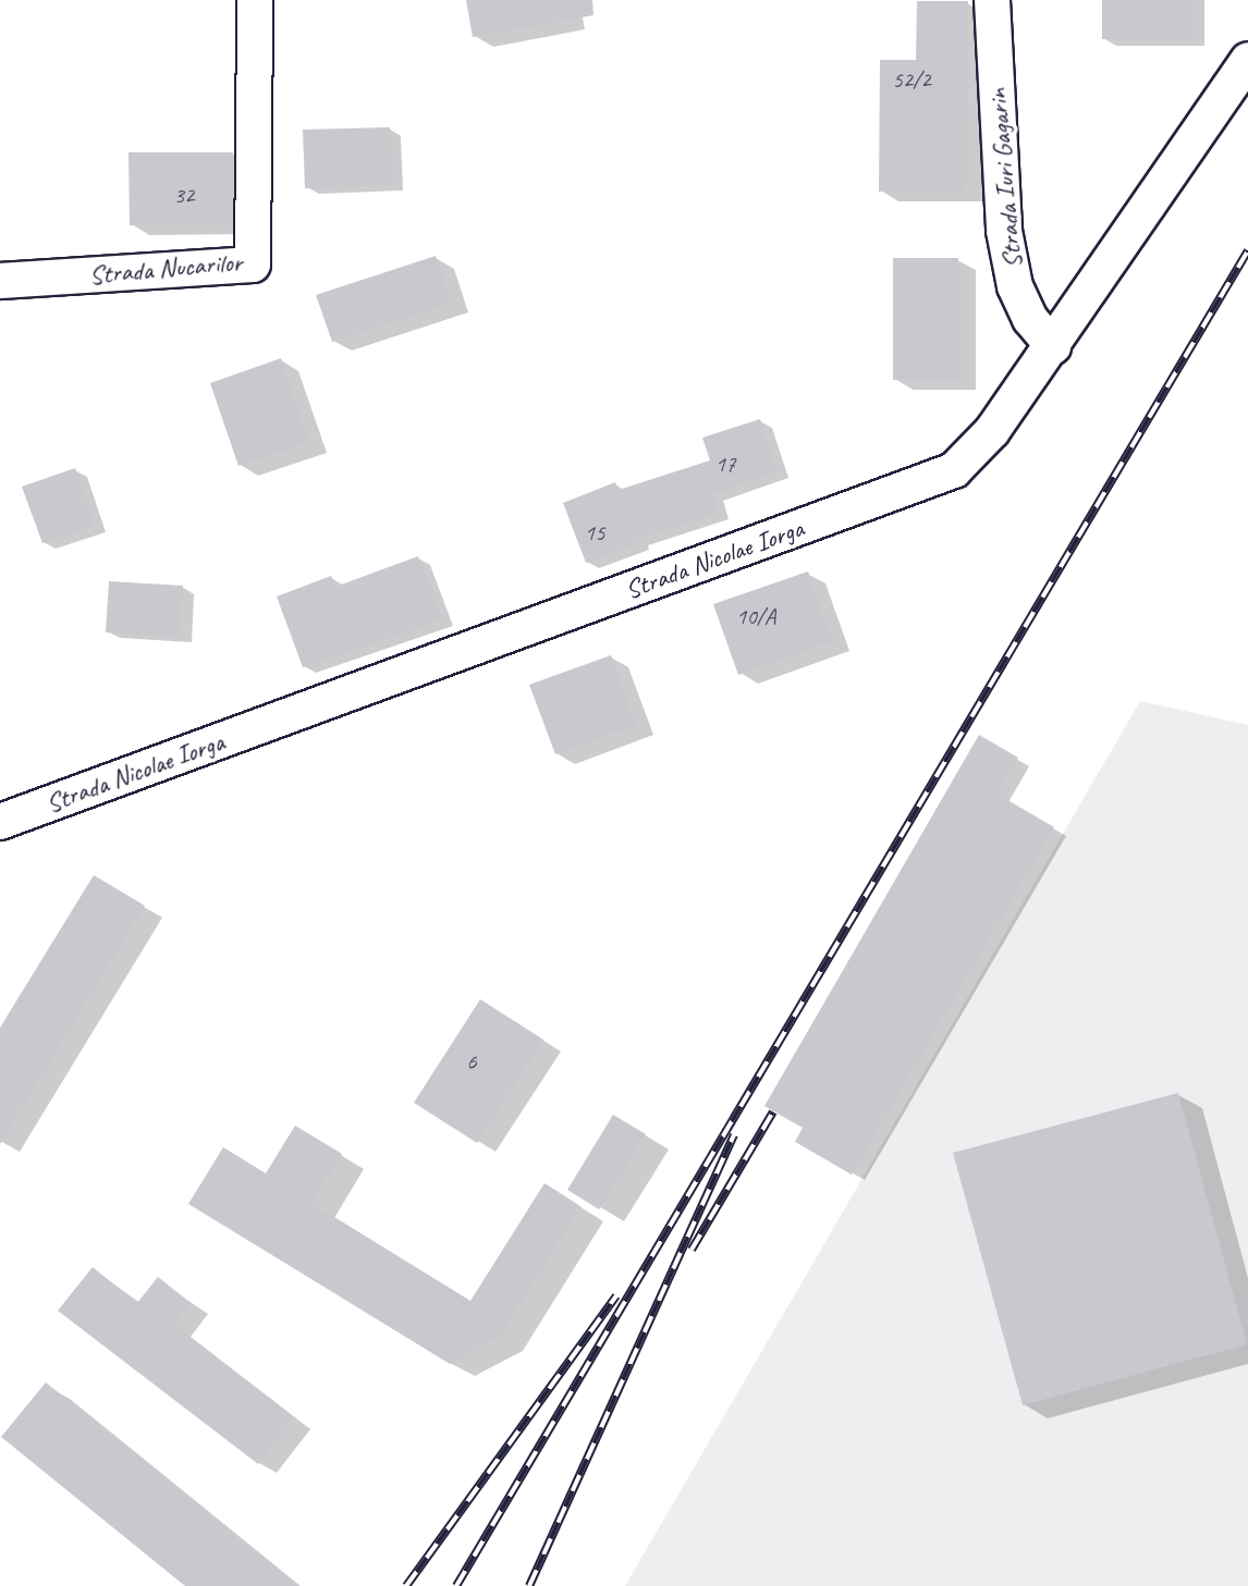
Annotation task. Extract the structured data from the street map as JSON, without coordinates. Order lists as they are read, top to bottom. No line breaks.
{"streets":{"street":["Strada Iuri Gagarin","Strada Nucarilor","Strada Nicolae Iorga"]},"crossings":[["Strada Iuri Gagarin","Strada Nicolae Iorga"]],"house_numbers":["52/2","32","17","15","10/A","6"]}
